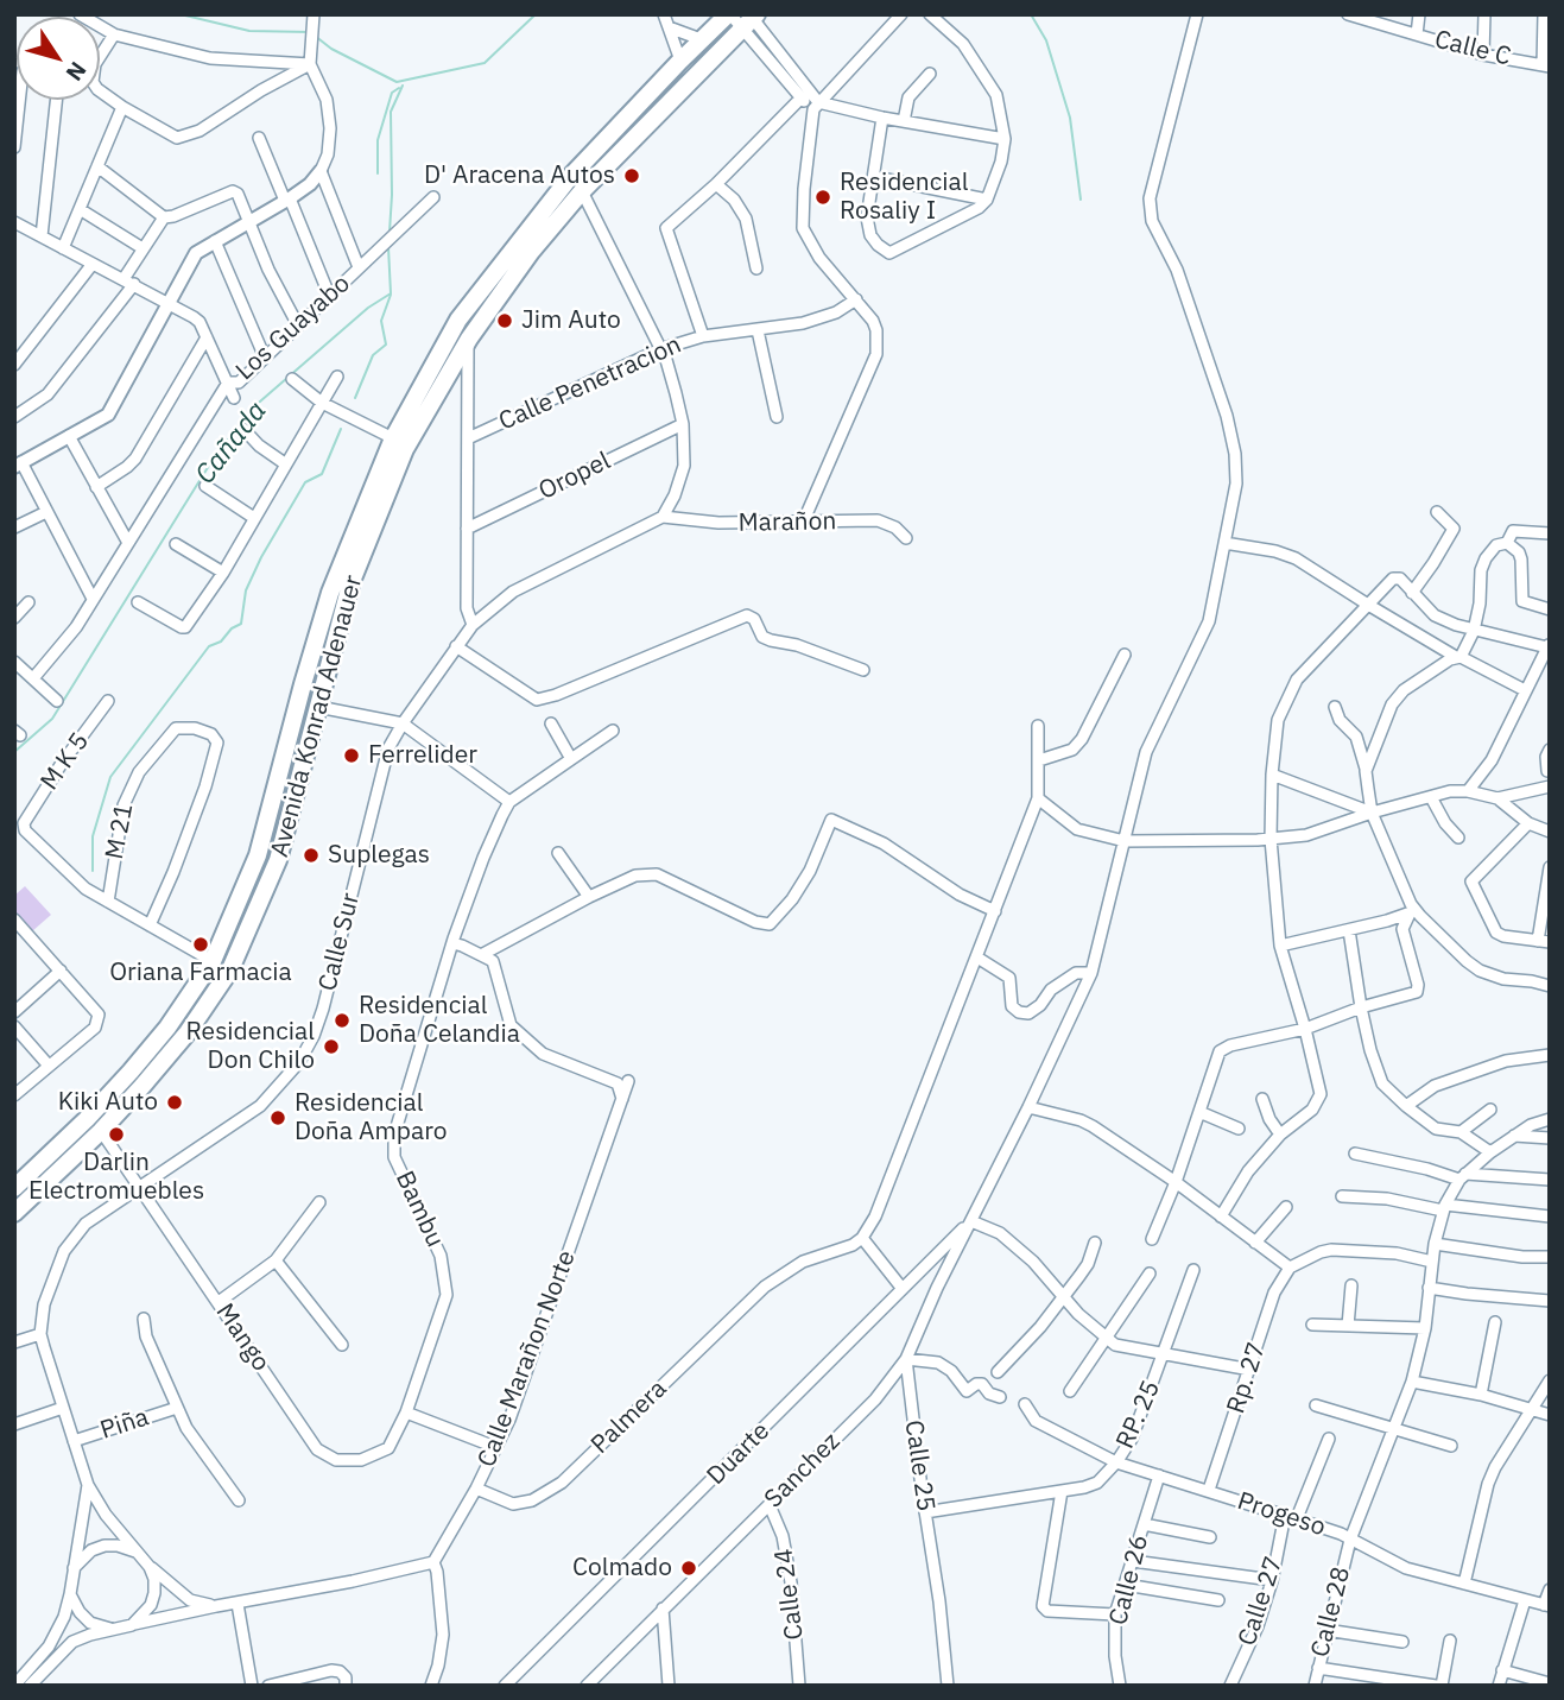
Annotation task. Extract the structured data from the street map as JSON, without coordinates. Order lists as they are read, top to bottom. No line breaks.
{"streets":{"main road":["Avenida Konrad Adenauer"],"street":["Calle C","Los Guayabo","Calle Penetracion","Oropel","Marañon","M K 5","M 21","Calle Sur","Bambu","Mango","Calle Marañon Norte","Rp. 27","RP. 25","Palmera","Piña","Duarte","Calle 25","Sanchez","Progeso","Calle 26","Calle 24","Calle 27","Calle 28"]},"crossings":[["Marañon","Calle Sur"],["Avenida Konrad Adenauer","Mango"],["M K 5","M 21"],["Calle Sur","Mango"],["Bambu","Mango"],["Calle Marañon Norte","Palmera"],["Rp. 27","Progeso"],["RP. 25","Calle 25"],["RP. 25","Progeso"],["Duarte","Sanchez"],["Calle 25","Sanchez"],["Sanchez","Calle 24"],["Progeso","Calle 26"],["Progeso","Calle 27"],["Progeso","Calle 28"]],"water":["Cañada"],"places":["D' Aracena Autos","Residencial Rosaliy I","Jim Auto","Ferrelider","Suplegas","Oriana Farmacia","Residencial Doña Celandia","Residencial Don Chilo","Kiki Auto","Residencial Doña Amparo","Darlin Electromuebles","Colmado"],"north":"bottom right"}
